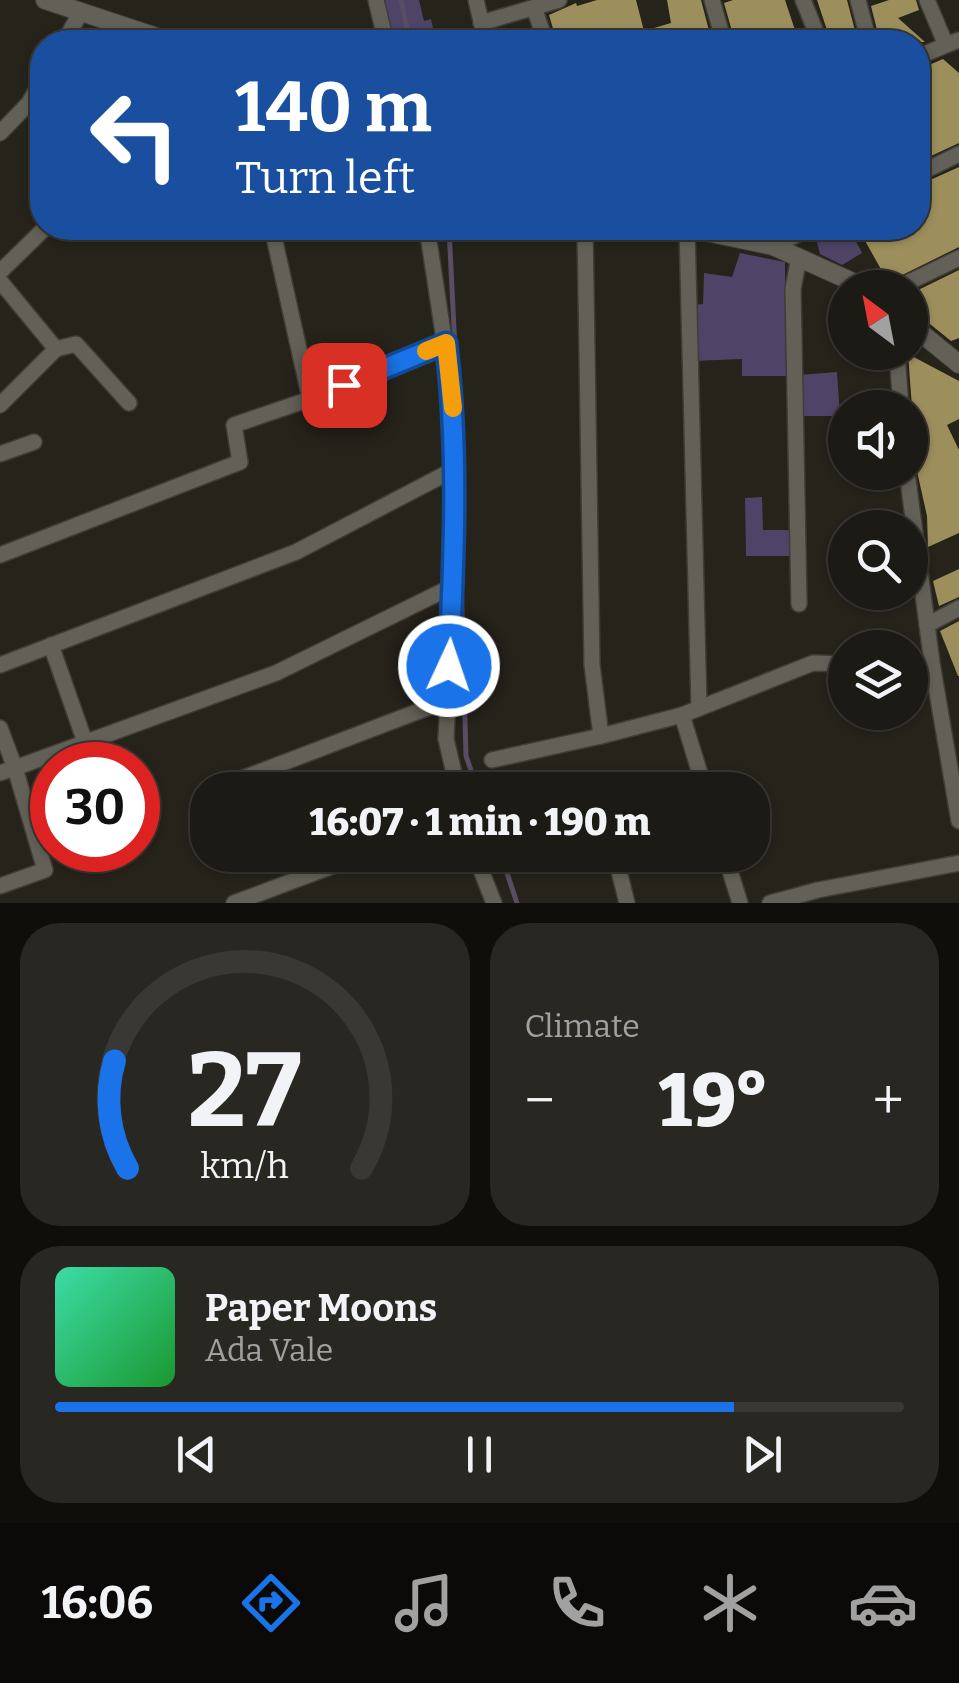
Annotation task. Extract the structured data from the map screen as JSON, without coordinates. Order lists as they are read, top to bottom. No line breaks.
{"north":"top left","page":{"turn":["140 m","Turn left"],"limit":"30","trip":"16:07 · 1 min · 190 m","tile":"Climate","heat":["−","19°","+"],"song":["Paper Moons","Ada Vale"],"tabs":"16:06","gauge":["27","km/h"]}}
